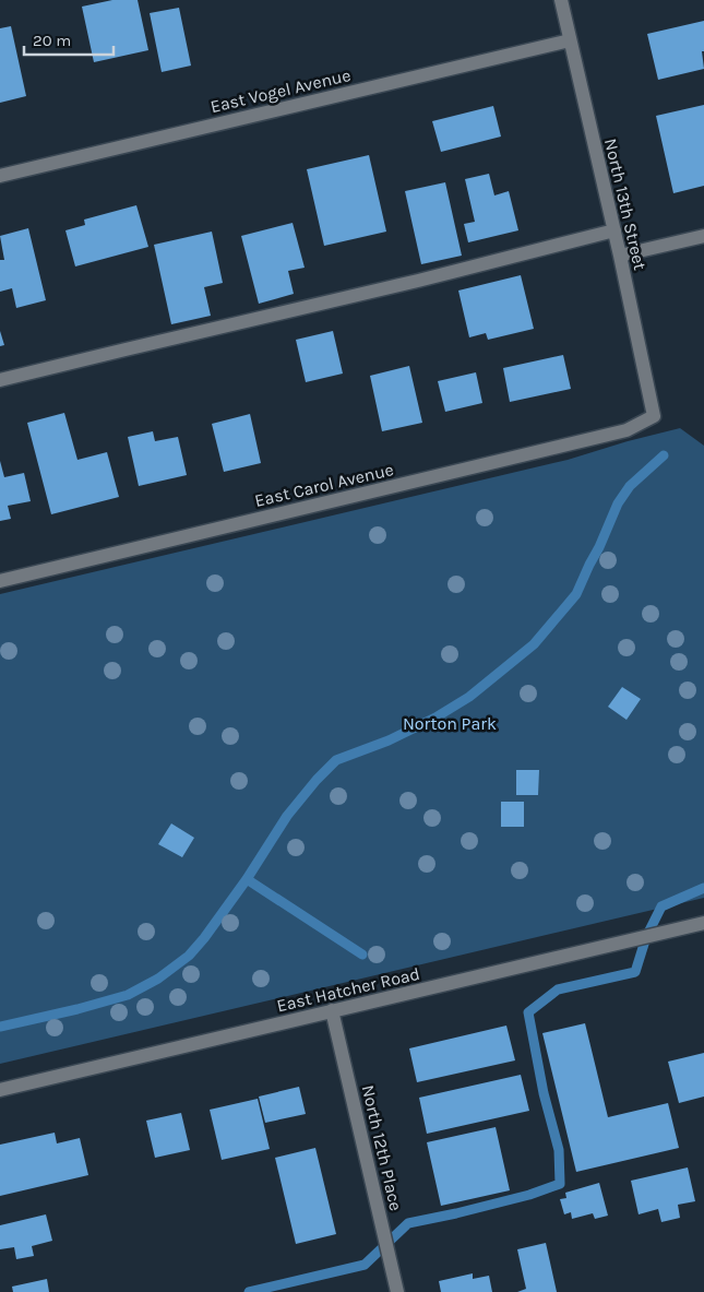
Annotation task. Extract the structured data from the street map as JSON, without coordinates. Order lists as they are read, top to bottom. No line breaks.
{"streets":{"street":["East Vogel Avenue","North 13th Street","East Carol Avenue","East Hatcher Road","North 12th Place"]},"crossings":[["East Vogel Avenue","North 13th Street"],["North 13th Street","East Carol Avenue"],["East Hatcher Road","North 12th Place"]],"parks":["Norton Park"],"scale_bar":"20 m"}
